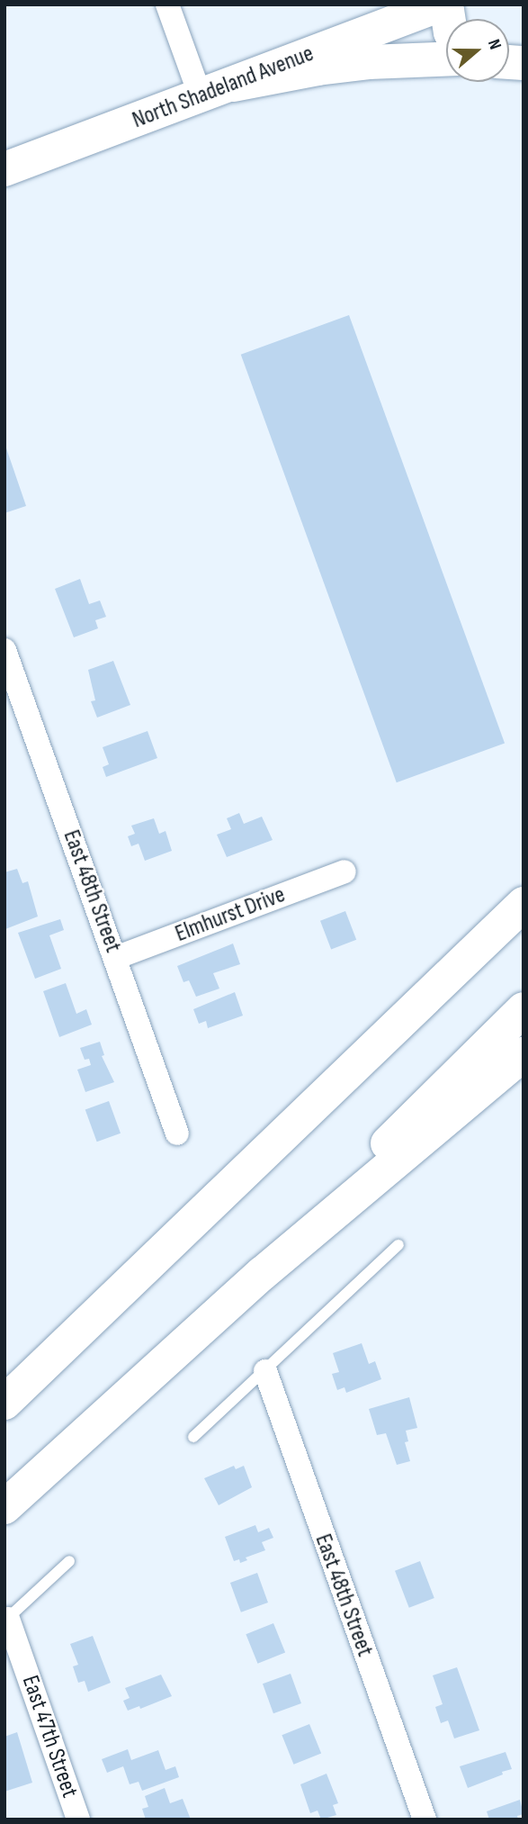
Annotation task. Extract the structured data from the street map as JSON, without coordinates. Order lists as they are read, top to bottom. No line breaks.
{"streets":{"main road":["North Shadeland Avenue"],"street":["East 48th Street","Elmhurst Drive","East 47th Street"]},"crossings":[["East 48th Street","Elmhurst Drive"]],"north":"right"}
